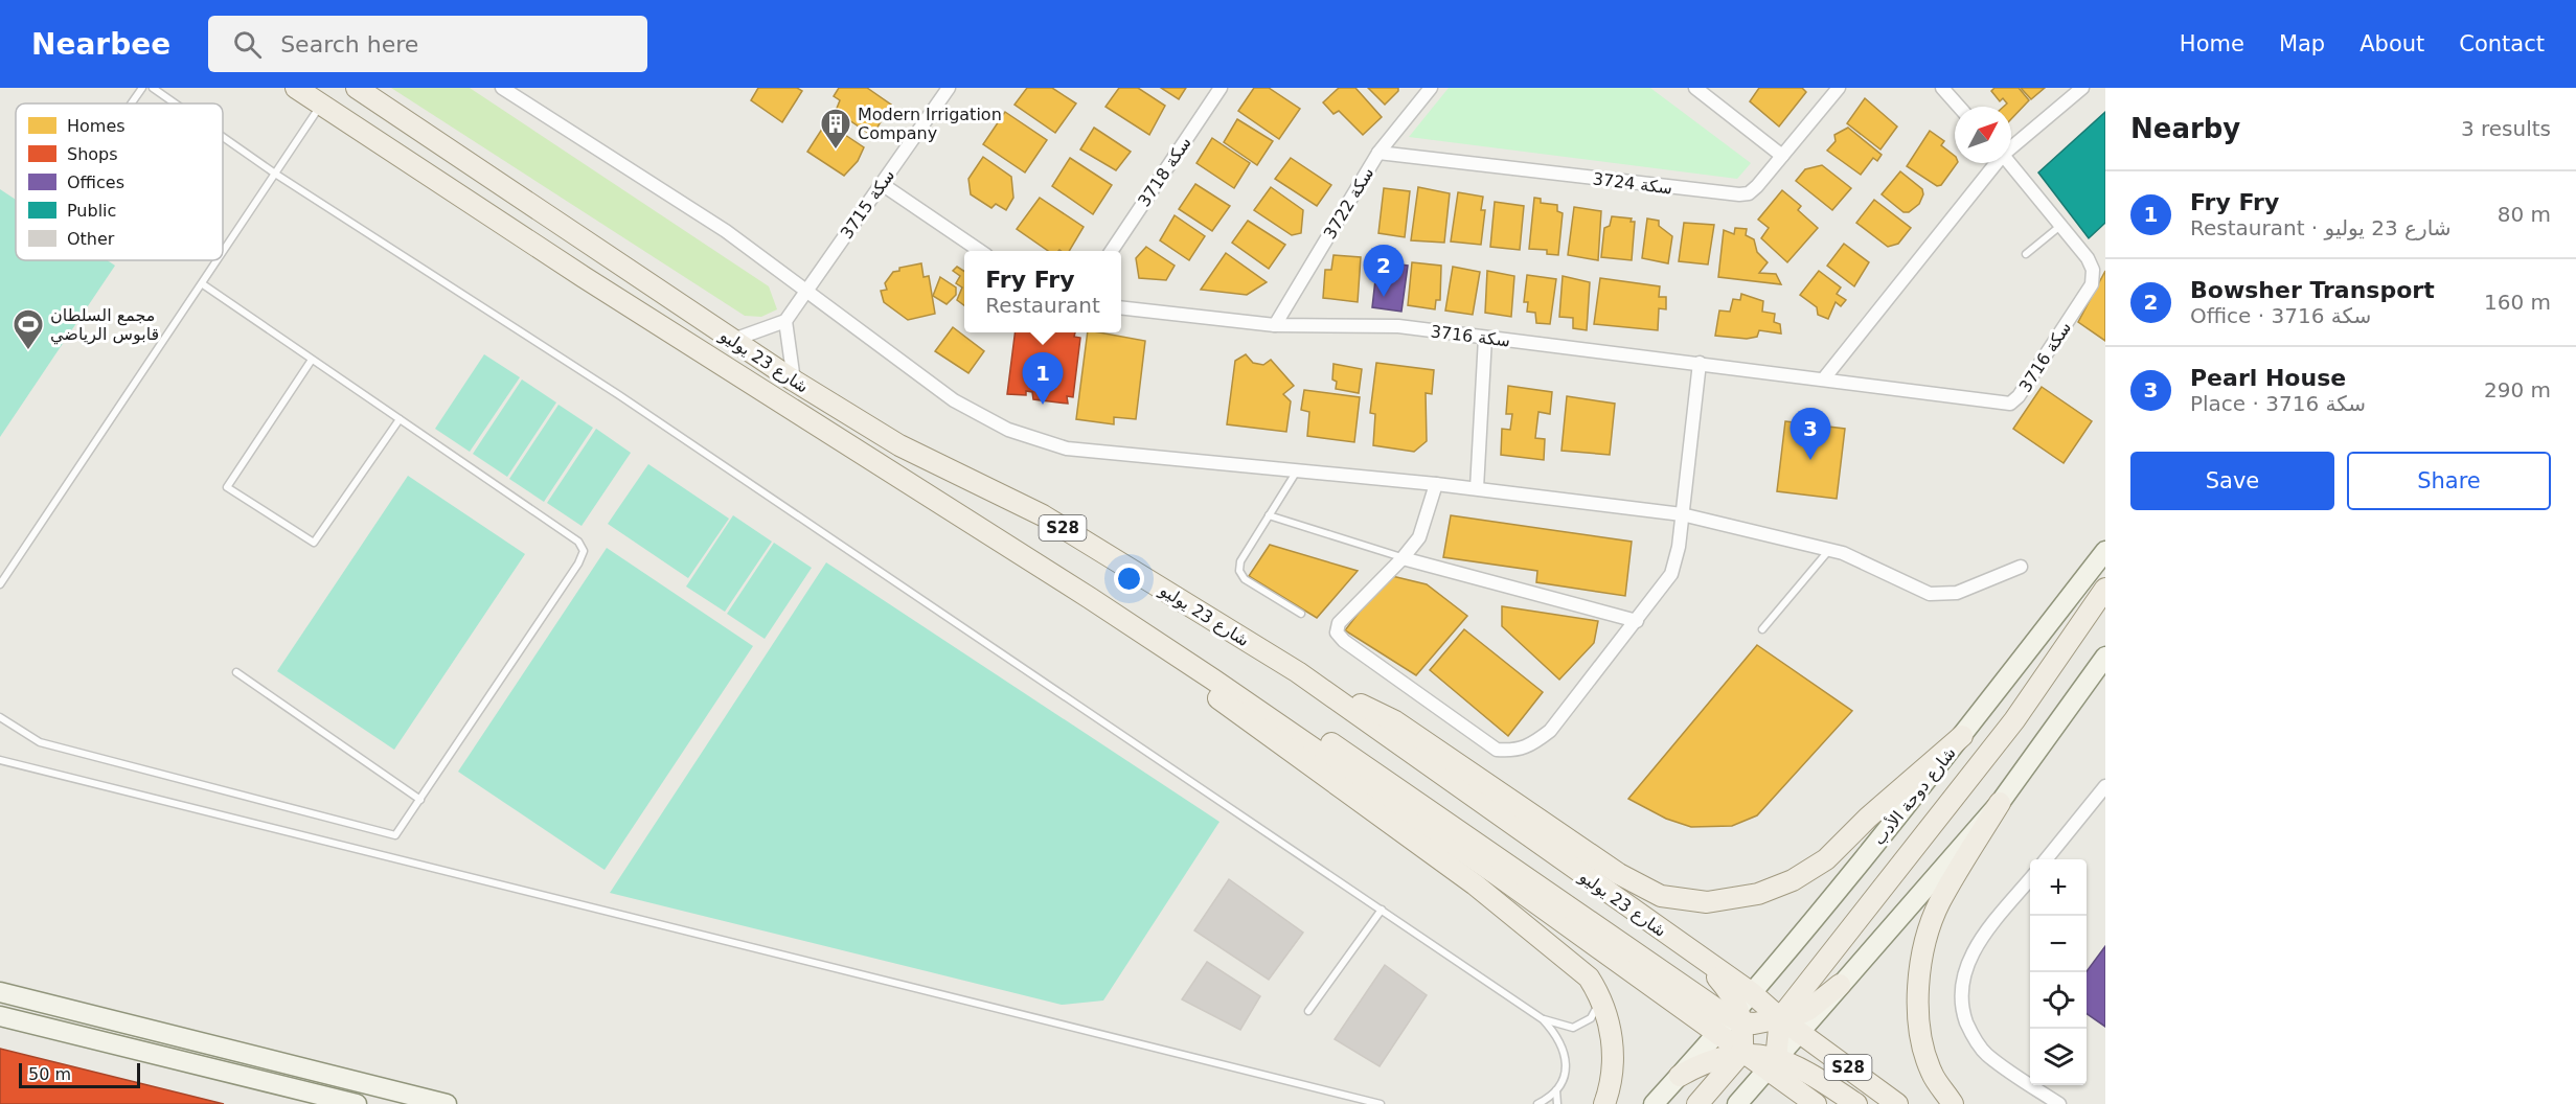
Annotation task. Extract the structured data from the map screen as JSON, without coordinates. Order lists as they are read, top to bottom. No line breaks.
{"streets":{"main road":["شارع 23 يوليو","S28","شارع دوحة الأدب"],"street":["سكة 3718","سكة 3724","سكة 3722","سكة 3715","سكة 3716"]},"crossings":[["سكة 3724","سكة 3722"],["سكة 3722","سكة 3716"],["شارع 23 يوليو","S28"],["شارع 23 يوليو","شارع دوحة الأدب"]],"places":{"building":["Modern Irrigation Company"],"sports":["مجمع السلطان قابوس الرياضي"]},"legend":["Homes","Shops","Offices","Public","Other"],"scale_bar":"50 m","north":"top right","page":{"header":"Nearbee","search":"Search here","nav":["Home","Map","About","Contact"],"heading":["Nearby","3 results"],"list":[{"mark":"1","name":"Fry Fry","note":"Restaurant · شارع 23 يوليو","value":"80 m"},{"mark":"2","name":"Bowsher Transport","note":"Office · سكة 3716","value":"160 m"},{"mark":"3","name":"Pearl House","note":"Place · سكة 3716","value":"290 m"}],"pins":["2","1","3"],"popup":["Fry Fry","Restaurant"],"buttons":["Save","Share"],"map_buttons":["+","−"],"scale":"50 m"}}
